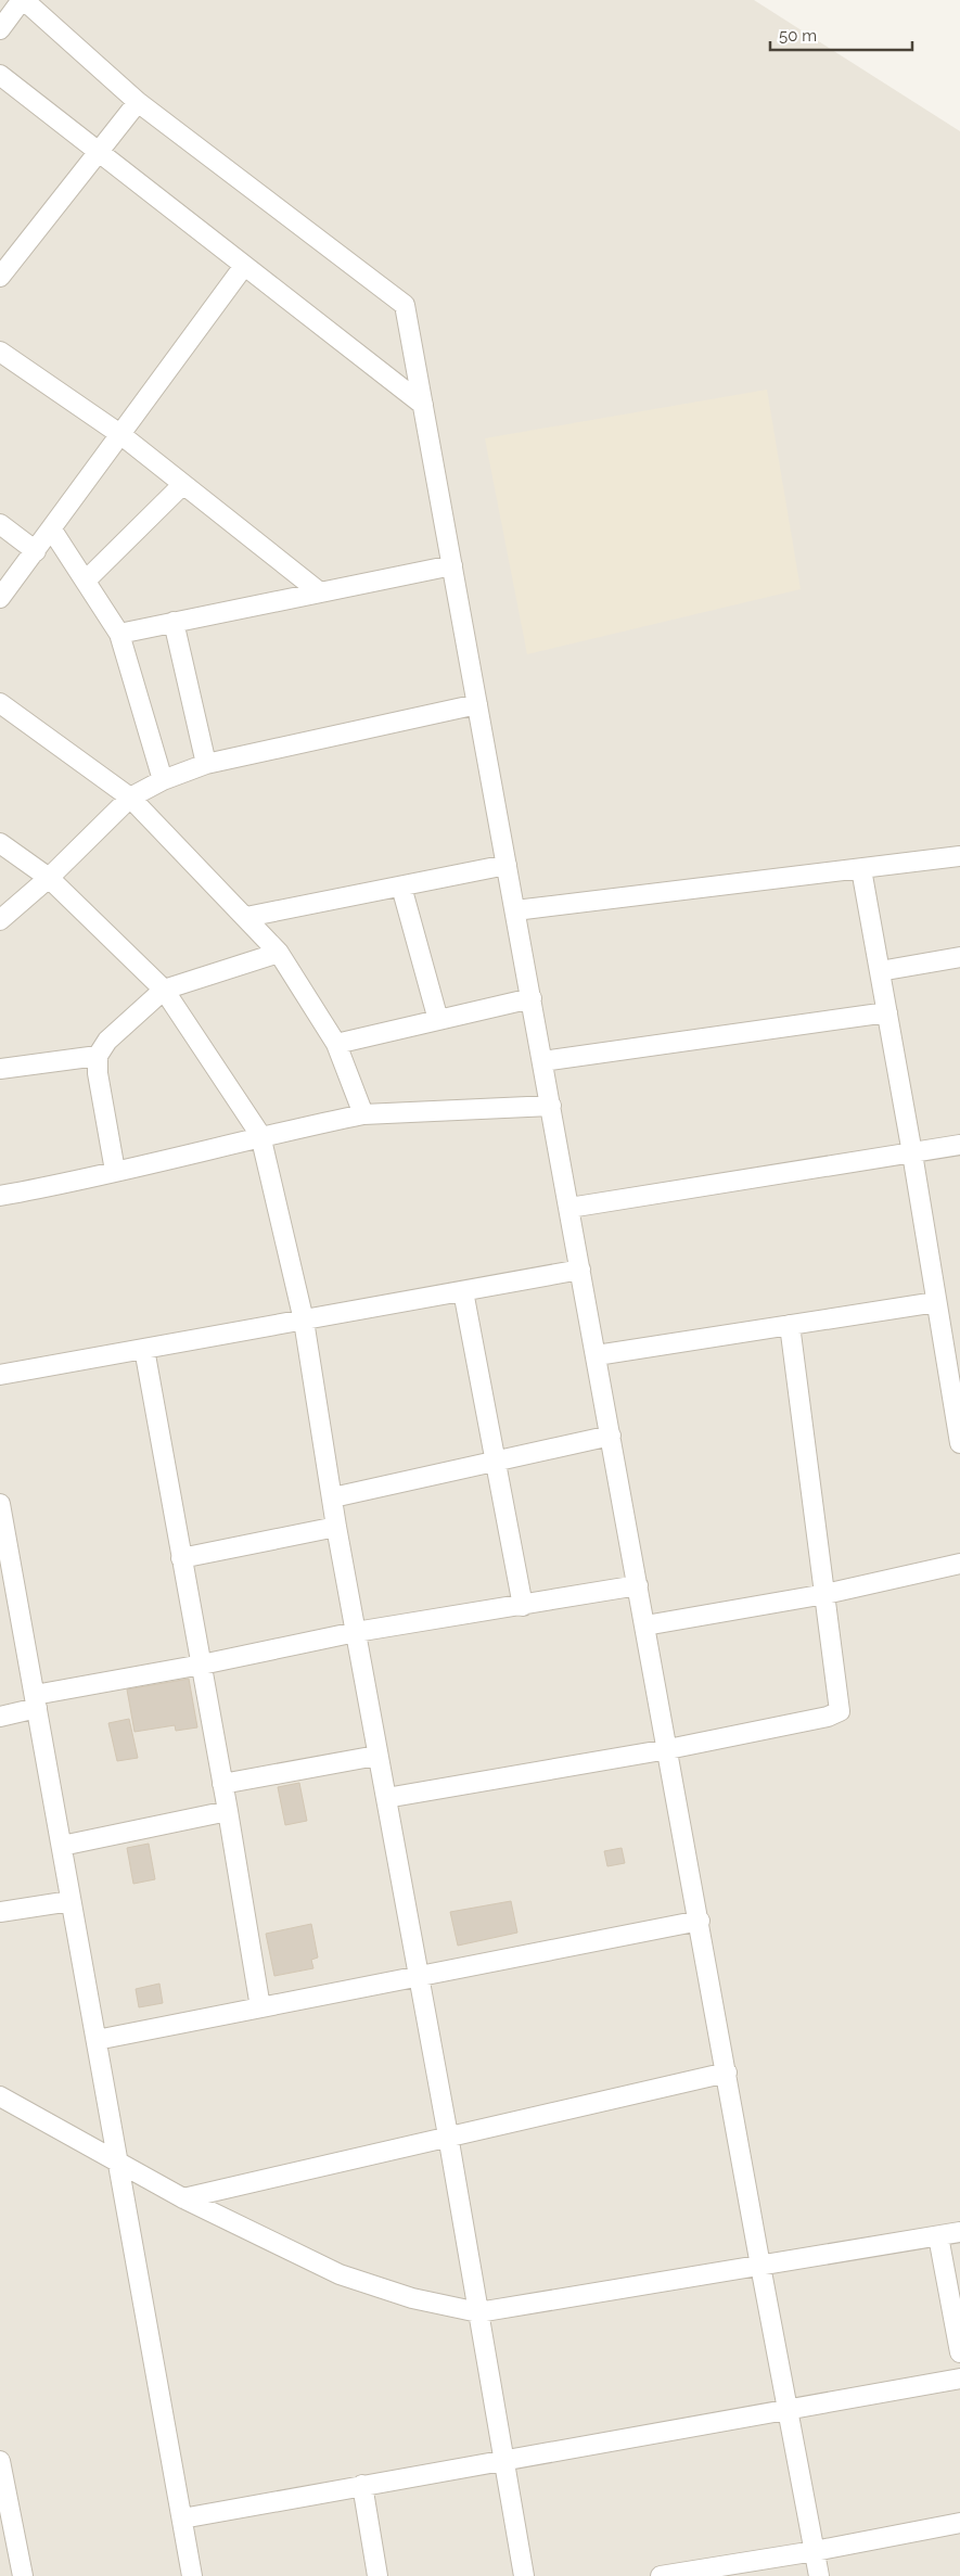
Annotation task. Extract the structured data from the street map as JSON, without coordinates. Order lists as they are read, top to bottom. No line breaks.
{"scale_bar":"50 m"}
